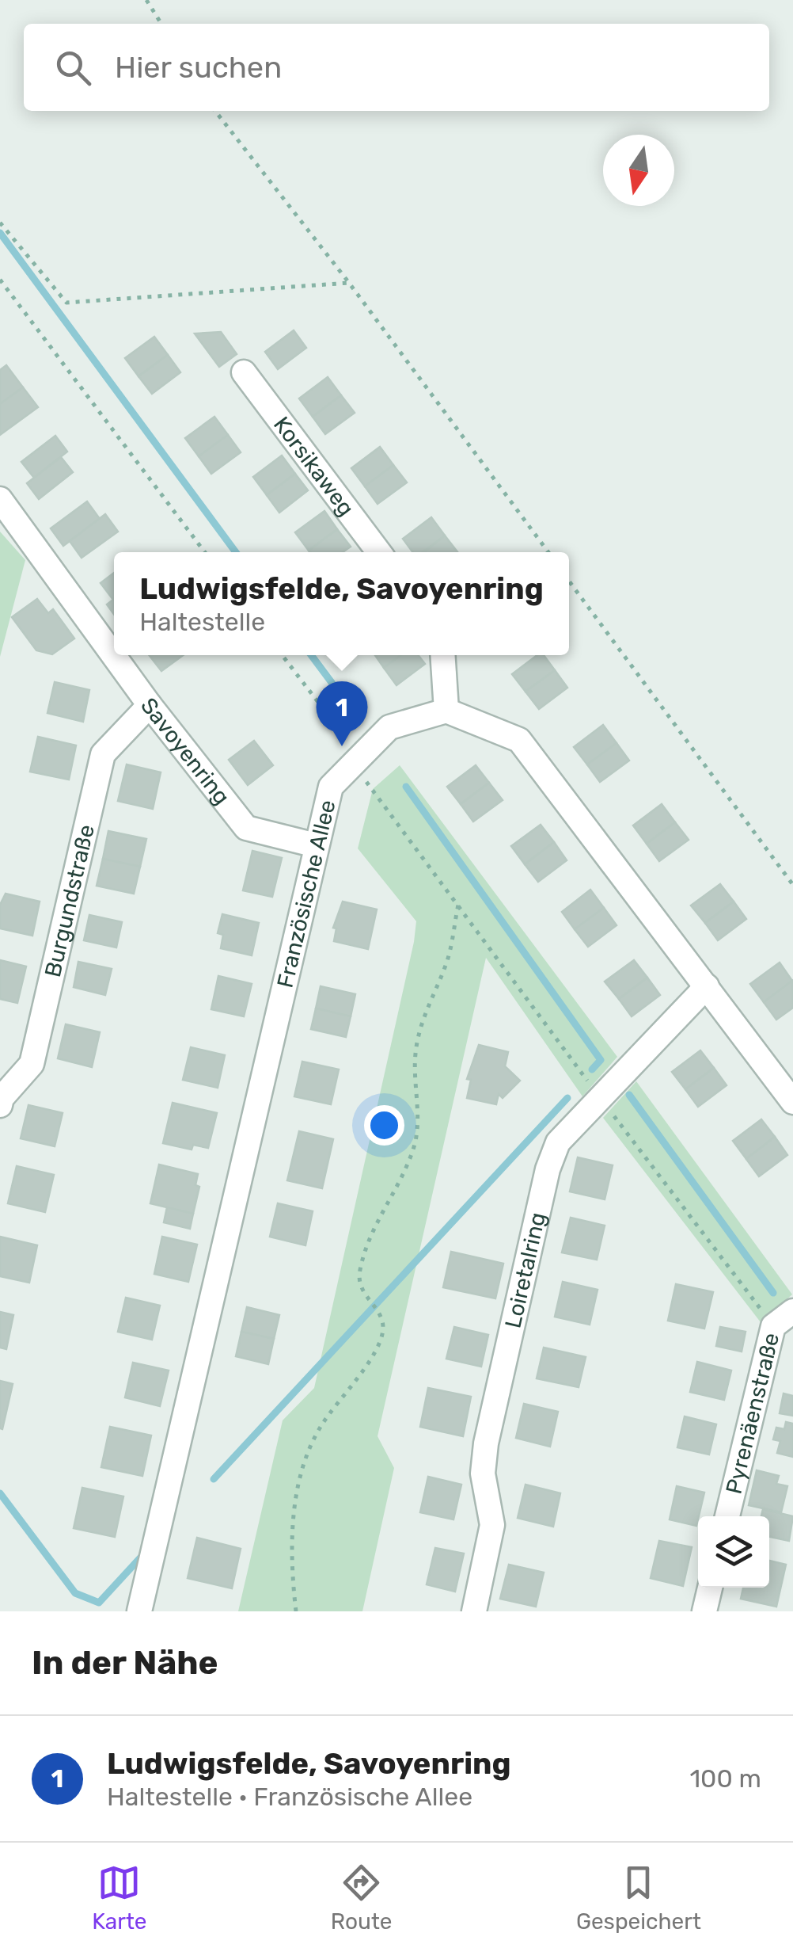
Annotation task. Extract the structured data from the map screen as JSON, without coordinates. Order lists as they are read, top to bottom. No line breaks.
{"streets":{"street":["Korsikaweg","Savoyenring","Französische Allee","Burgundstraße","Loiretalring","Pyrenäenstraße"]},"crossings":[["Savoyenring","Französische Allee"],["Savoyenring","Burgundstraße"]],"north":"bottom","page":{"search":"Hier suchen","popup":["Ludwigsfelde, Savoyenring","Haltestelle"],"pins":"1","heading":"In der Nähe","list":[{"mark":"1","name":"Ludwigsfelde, Savoyenring","note":"Haltestelle · Französische Allee","value":"100 m"}],"nav":["Karte","Route","Gespeichert"]}}
